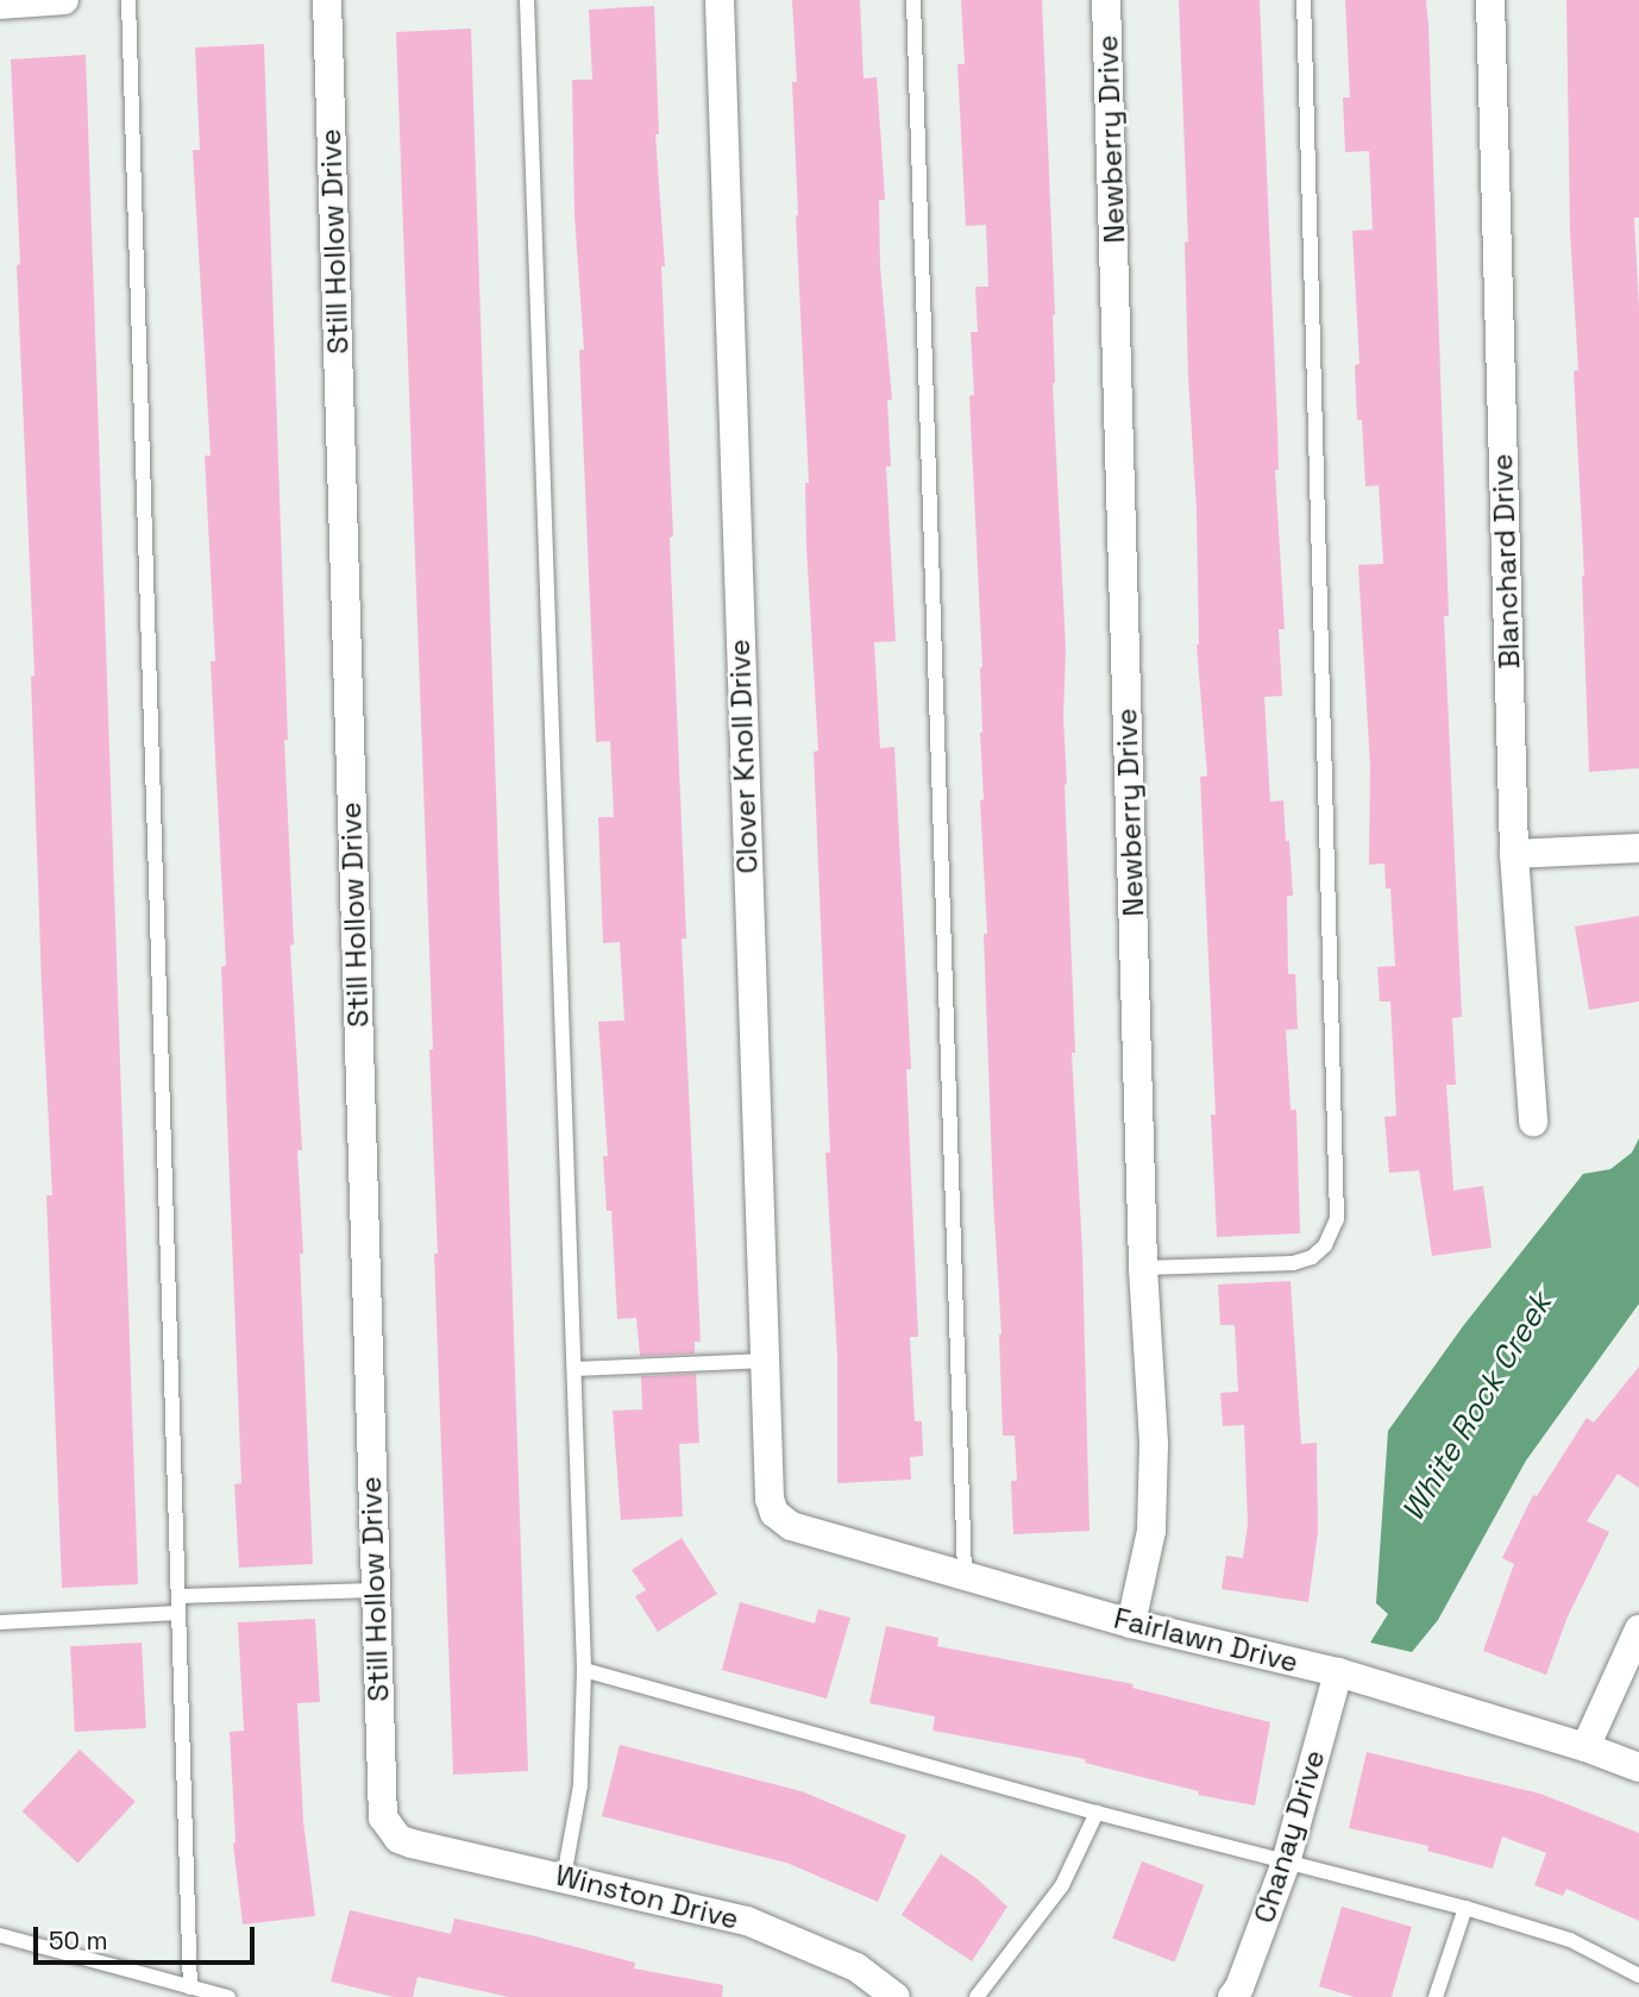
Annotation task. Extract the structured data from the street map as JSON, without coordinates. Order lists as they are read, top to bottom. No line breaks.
{"streets":{"street":["Newberry Drive","Still Hollow Drive","Blanchard Drive","Clover Knoll Drive","Fairlawn Drive","Chanay Drive","Winston Drive"]},"crossings":[["Newberry Drive","Fairlawn Drive"],["Still Hollow Drive","Winston Drive"],["Clover Knoll Drive","Fairlawn Drive"],["Fairlawn Drive","Chanay Drive"]],"water":["White Rock Creek"],"scale_bar":"50 m"}
